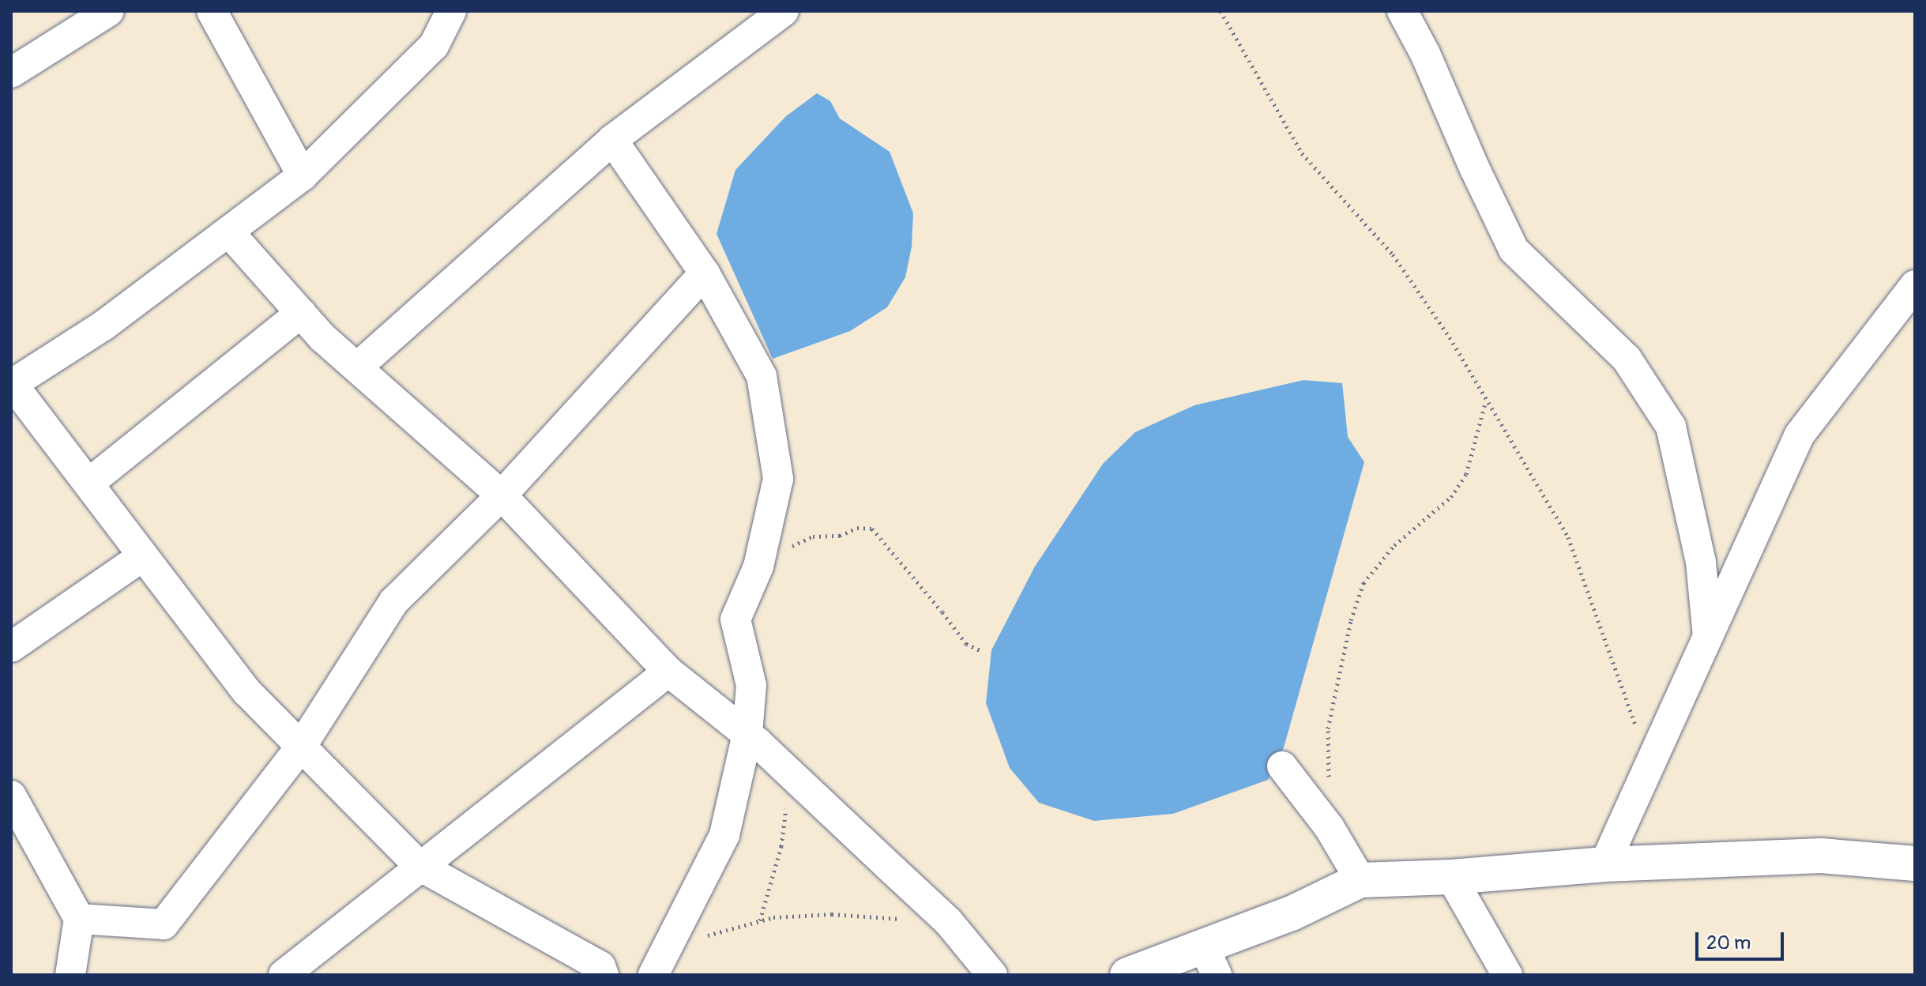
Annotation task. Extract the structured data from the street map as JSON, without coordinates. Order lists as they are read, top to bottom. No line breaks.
{"scale_bar":"20 m"}
